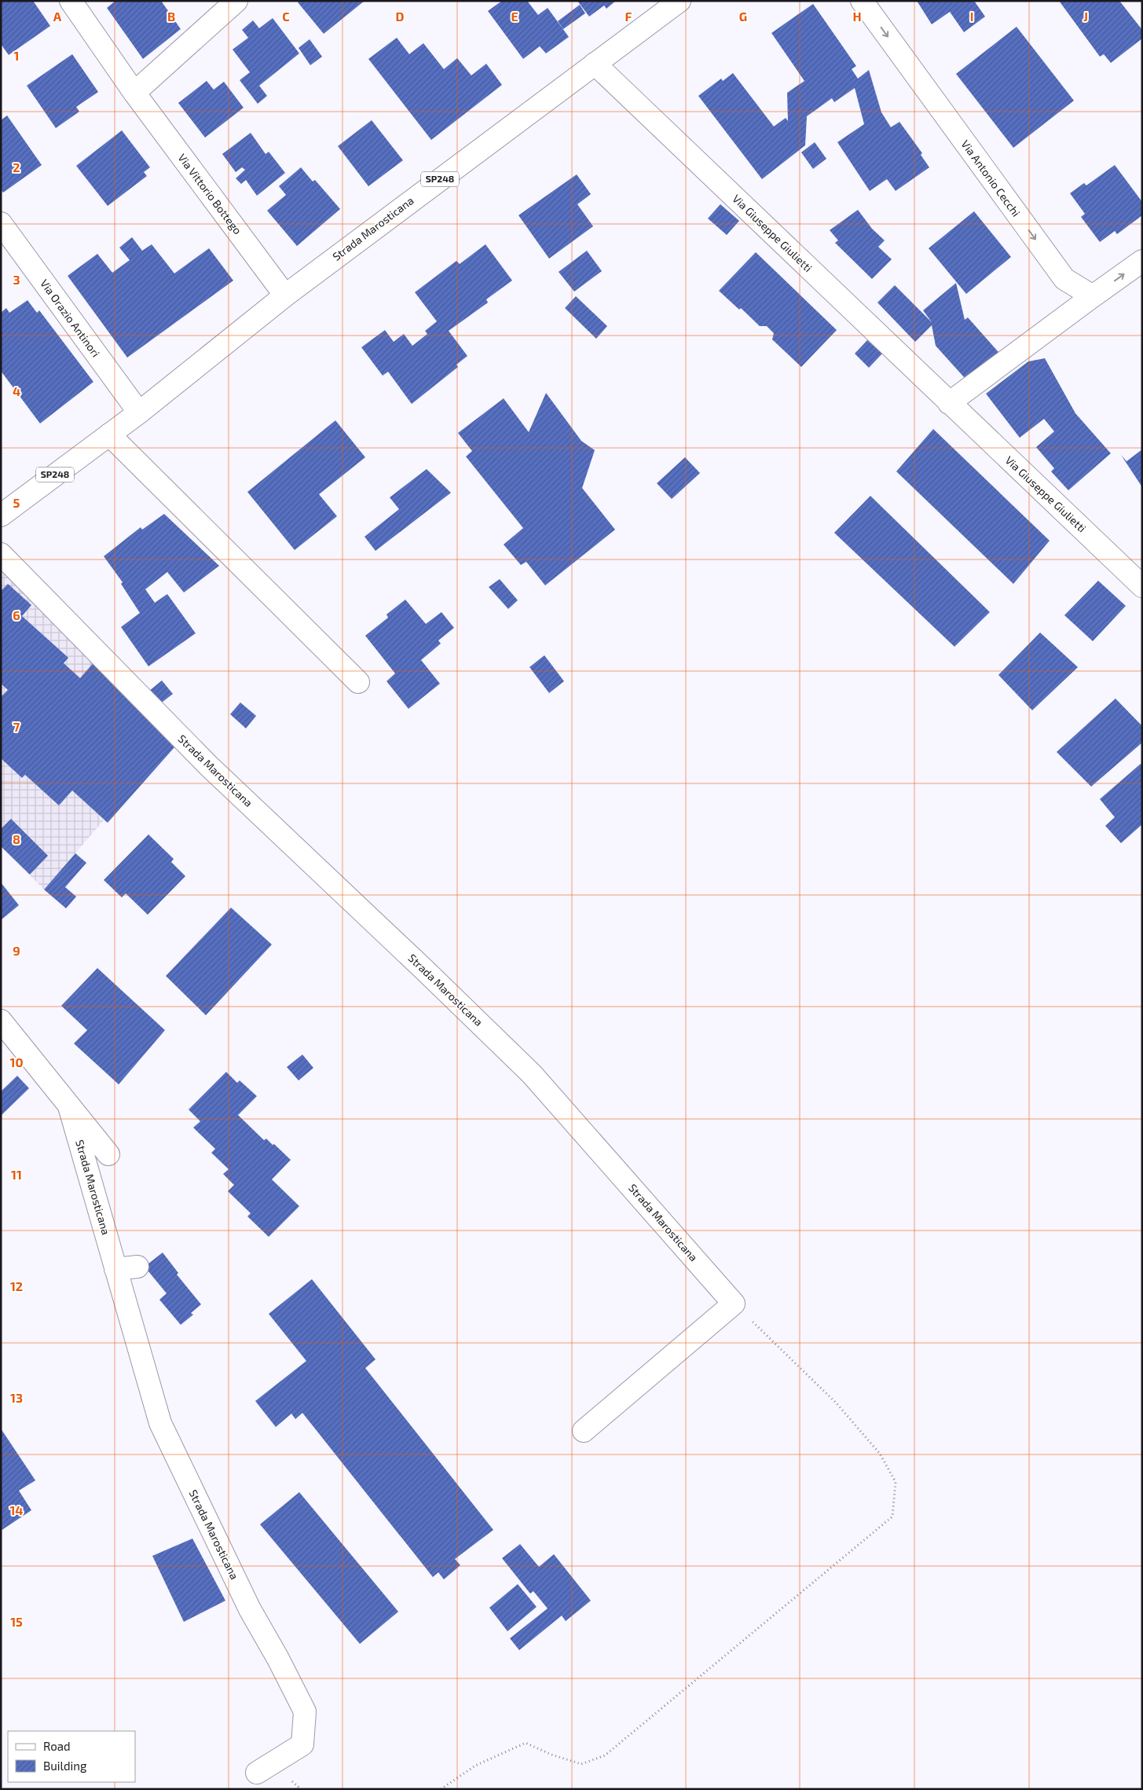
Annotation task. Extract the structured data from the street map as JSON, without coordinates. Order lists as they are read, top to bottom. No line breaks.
{"streets":{"street":["Via Antonio Cecchi","SP248","Via Vittorio Bottego","Strada Marosticana","Via Giuseppe Giulietti","Via Orazio Antinori"]},"crossings":[["Via Vittorio Bottego","Strada Marosticana"],["Strada Marosticana","Via Giuseppe Giulietti"],["Strada Marosticana","Via Orazio Antinori"]],"one_way":["Via Antonio Cecchi"],"legend":["Road","Building"],"grid":{"columns":["A","B","C","D","E","F","G","H","I","J"],"rows":["1","2","3","4","5","6","7","8","9","10","11","12","13","14","15"]}}
